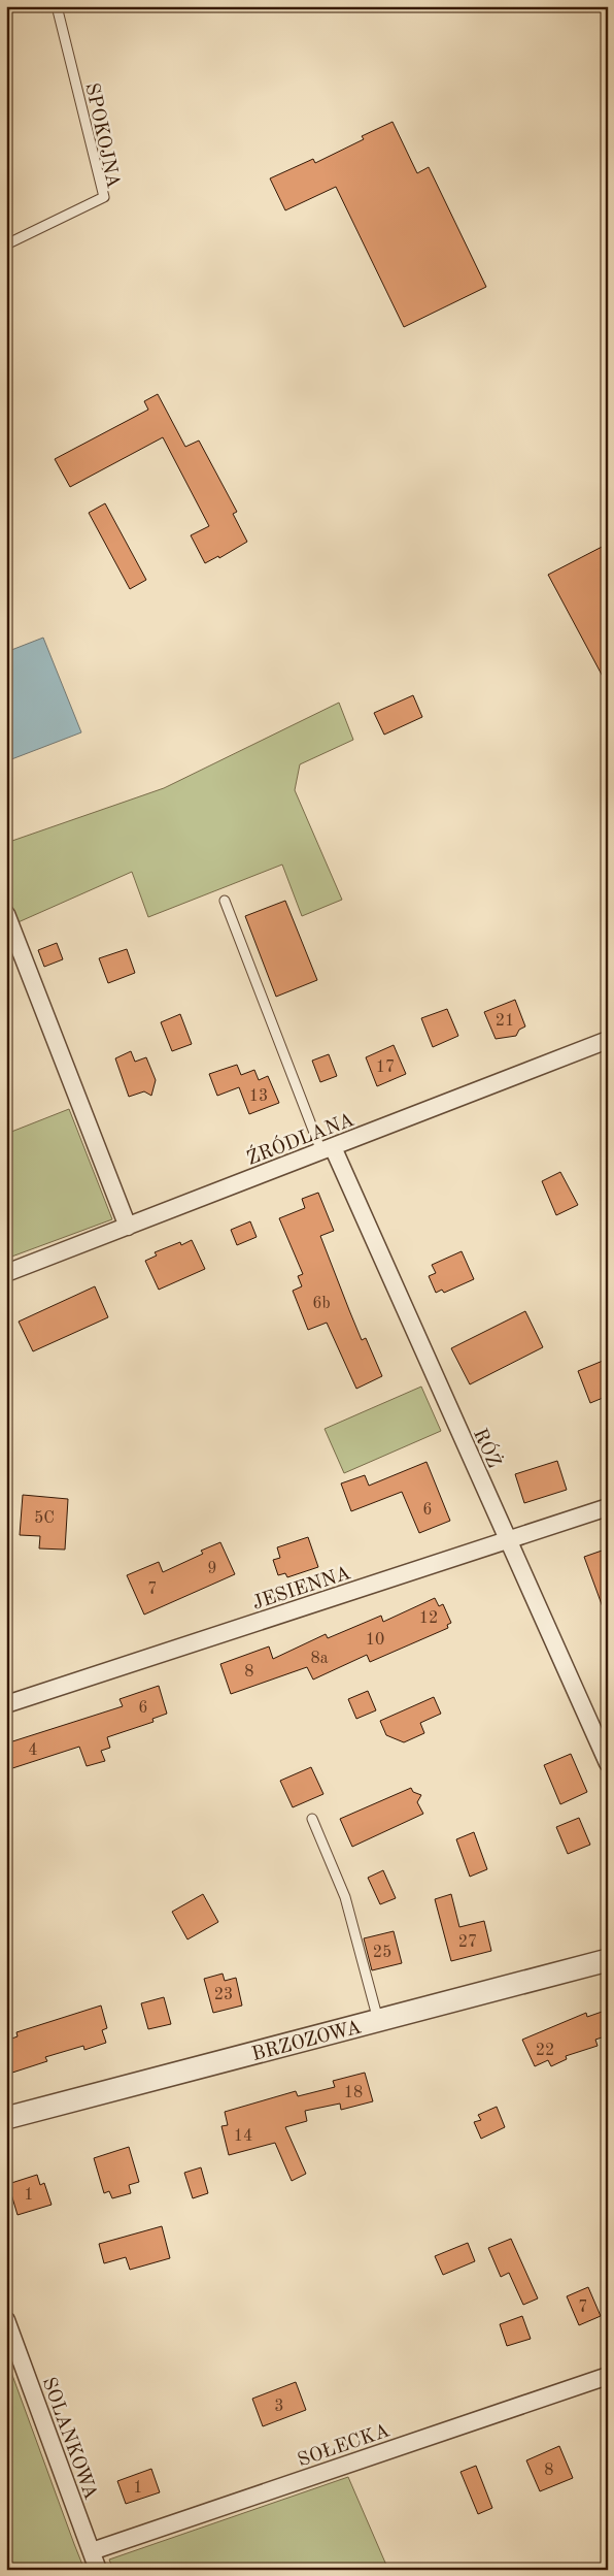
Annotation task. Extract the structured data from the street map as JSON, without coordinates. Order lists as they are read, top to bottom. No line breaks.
{"streets":{"street":["ŹRÓDLANA","RÓŻ","JESIENNA","BRZOZOWA","SOLANKOWA","SOŁECKA"],"lane":["SPOKOJNA"]},"crossings":[["ŹRÓDLANA","RÓŻ"],["RÓŻ","JESIENNA"],["SOLANKOWA","SOŁECKA"]],"house_numbers":["21","17","13","6b","6","5C","9","7","12","10","8a","8","6","4","27","25","23","22","18","14","1","7","3","8","1"]}
